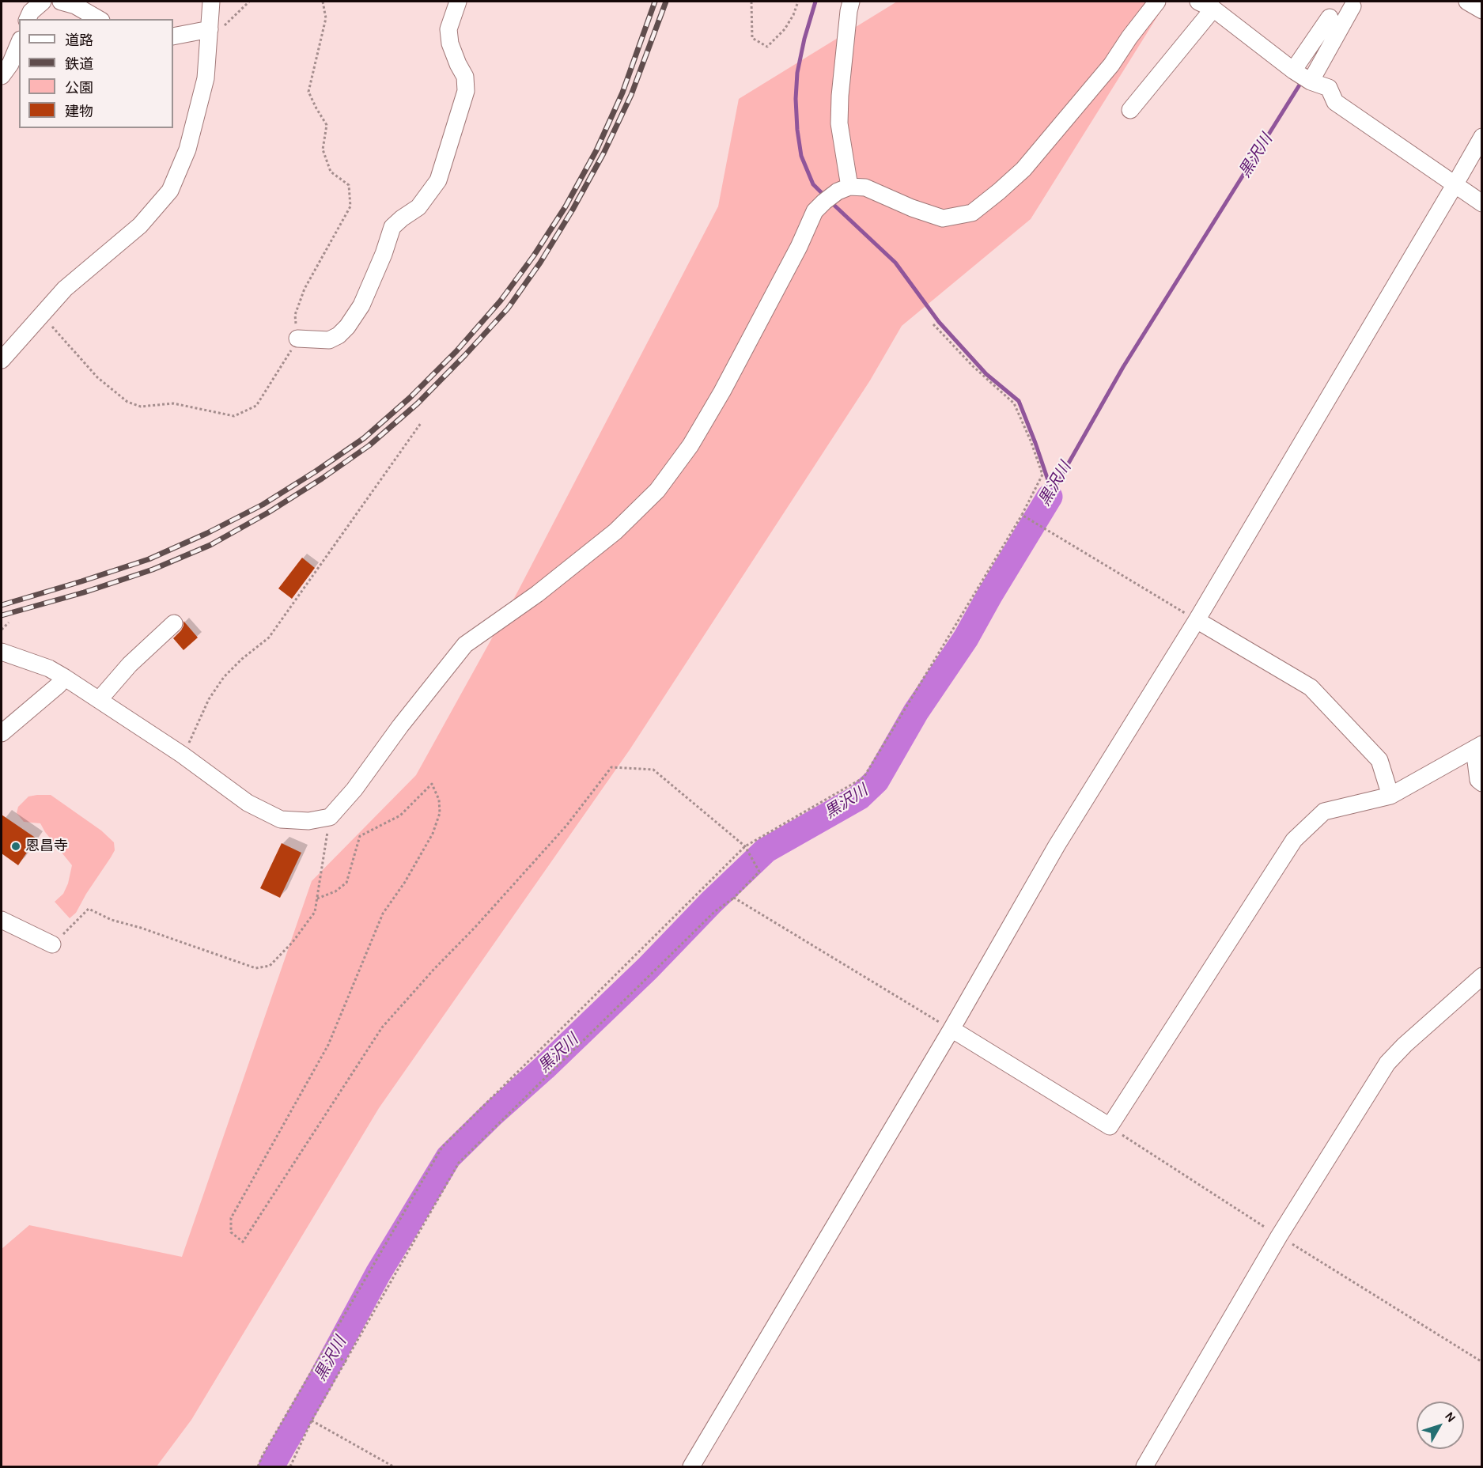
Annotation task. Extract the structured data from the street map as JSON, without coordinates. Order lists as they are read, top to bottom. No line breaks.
{"water":["黒沢川"],"places":["恩昌寺"],"legend":["道路","鉄道","公園","建物"],"north":"top right"}
